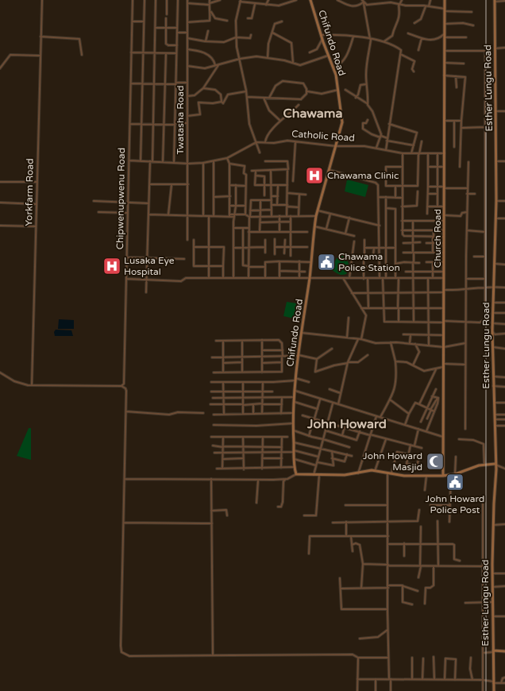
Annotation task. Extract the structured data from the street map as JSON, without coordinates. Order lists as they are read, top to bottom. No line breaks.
{"streets":{"street":["Chifundo Road","Esther Lungu Road","Twatasha Road","Catholic Road","Yorkfarm Road","Chipwenupwenu Road","Church Road"]},"crossings":[["Chifundo Road","Catholic Road"],["Twatasha Road","Catholic Road"],["Catholic Road","Chipwenupwenu Road"],["Catholic Road","Church Road"]],"districts":["Chawama","John Howard"],"places":{"hospital":["Chawama Clinic","Lusaka Eye Hospital"],"public building":["Chawama Police Station","John Howard Police Post"],"mosque":["John Howard Masjid"]}}
